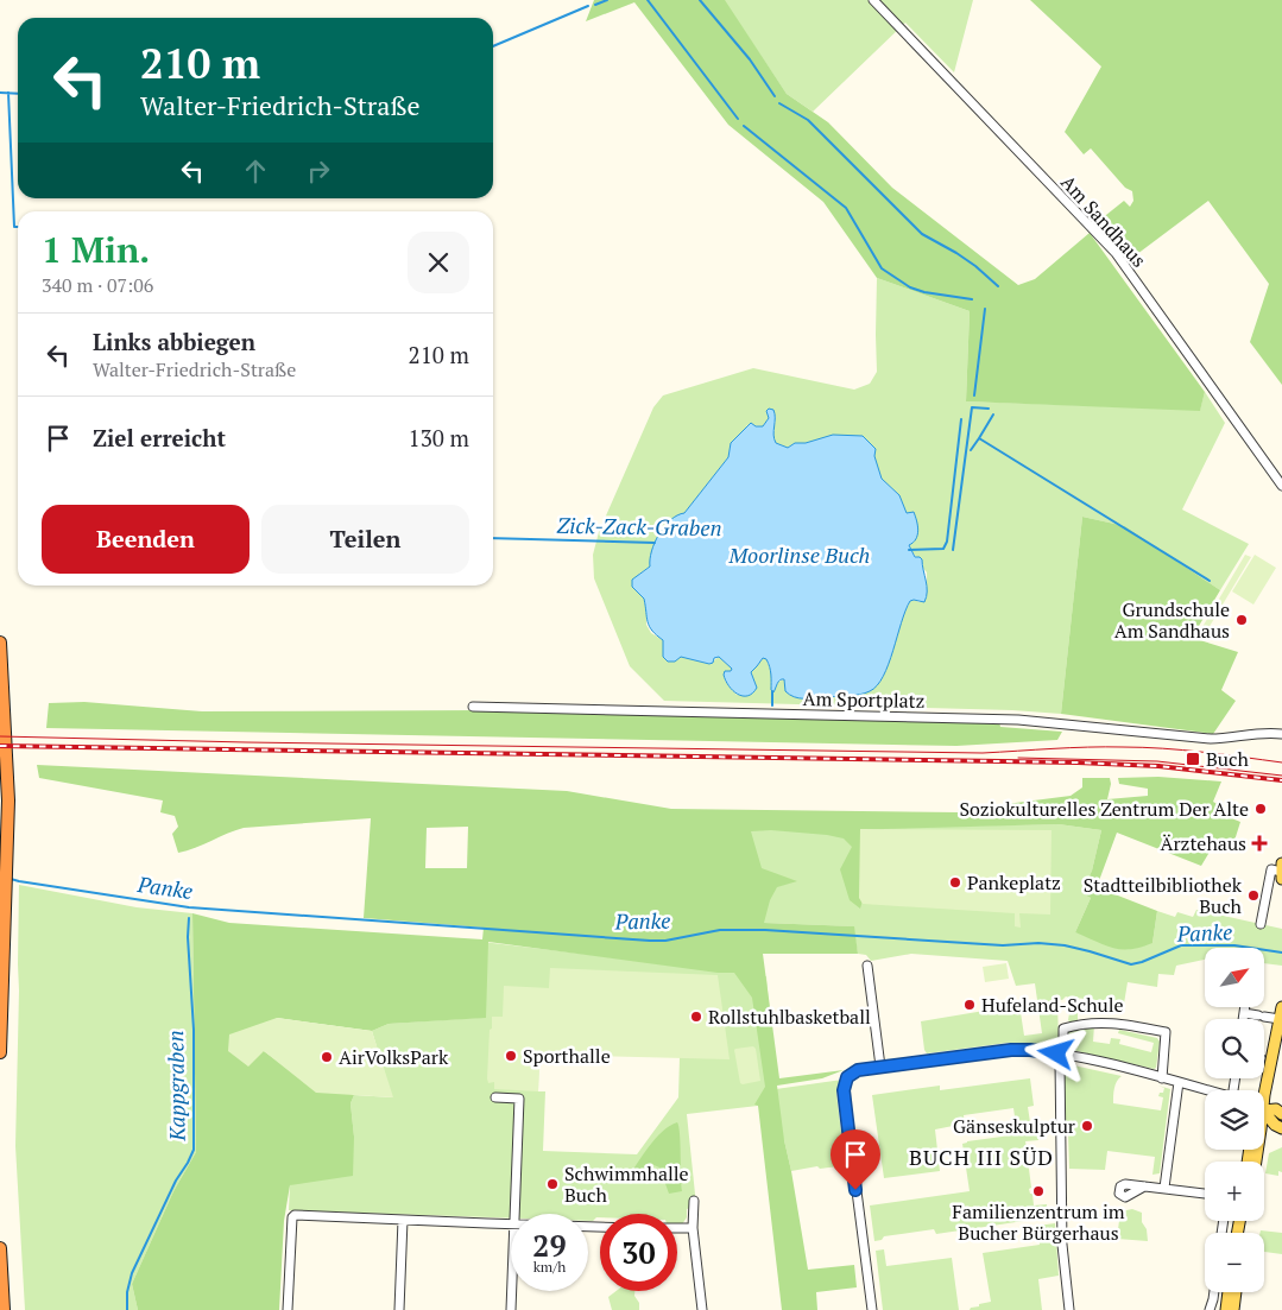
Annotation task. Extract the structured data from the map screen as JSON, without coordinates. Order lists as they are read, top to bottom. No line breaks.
{"streets":{"street":["Am Sandhaus","Am Sportplatz"]},"districts":["BUCH III SÜD"],"water":["Zick-Zack-Graben","Moorlinse Buch","Panke","Kappgraben"],"places":{"other":["Grundschule Am Sandhaus","Soziokulturelles Zentrum Der Alte","Pankeplatz","Stadtteilbibliothek Buch","Hufeland-Schule","Rollstuhlbasketball","Sporthalle","AirVolksPark","Gänseskulptur","Schwimmhalle Buch","Familienzentrum im Bucher Bürgerhaus"],"transit":["Buch"],"health":["Ärztehaus"]},"north":"top right","page":{"turn":["210 m","Walter-Friedrich-Straße"],"heading":["1 Min.","340 m · 07:06"],"list":[{"name":"Links abbiegen","note":"Walter-Friedrich-Straße","value":"210 m"},{"name":"Ziel erreicht","value":"130 m"}],"buttons":["Beenden","Teilen"],"map_buttons":["+","−"],"speed":"29 km/h","limit":"30"}}
